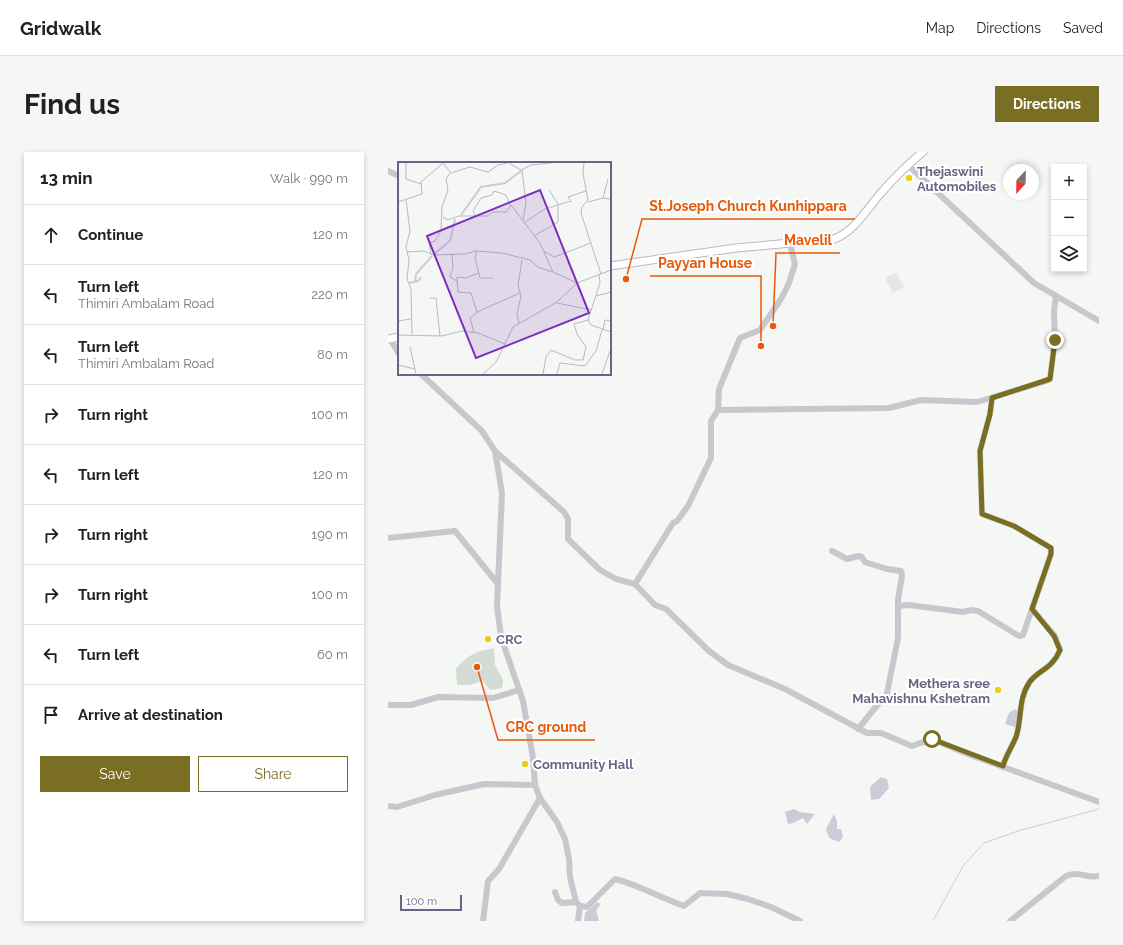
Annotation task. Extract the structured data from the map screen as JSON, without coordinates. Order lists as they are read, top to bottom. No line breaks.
{"places":["Thejaswini Automobiles","St.Joseph Church Kunhippara","Mavelil","Payyan House","CRC","CRC ground","Methera sree Mahavishnu Kshetram","Community Hall"],"scale_bar":"100 m","north":"bottom","page":{"header":"Gridwalk","nav":["Map","Directions","Saved"],"buttons":["Directions",["Save","Share"]],"title":"Find us","heading":["13 min","Walk · 990 m"],"map_buttons":["+","−"],"list":[["Continue","120 m"],["Turn left","Thimiri Ambalam Road","220 m"],["Turn left","Thimiri Ambalam Road","80 m"],["Turn right","100 m"],["Turn left","120 m"],["Turn right","190 m"],["Turn right","100 m"],["Turn left","60 m"],"Arrive at destination"],"scale":"100 m"}}
